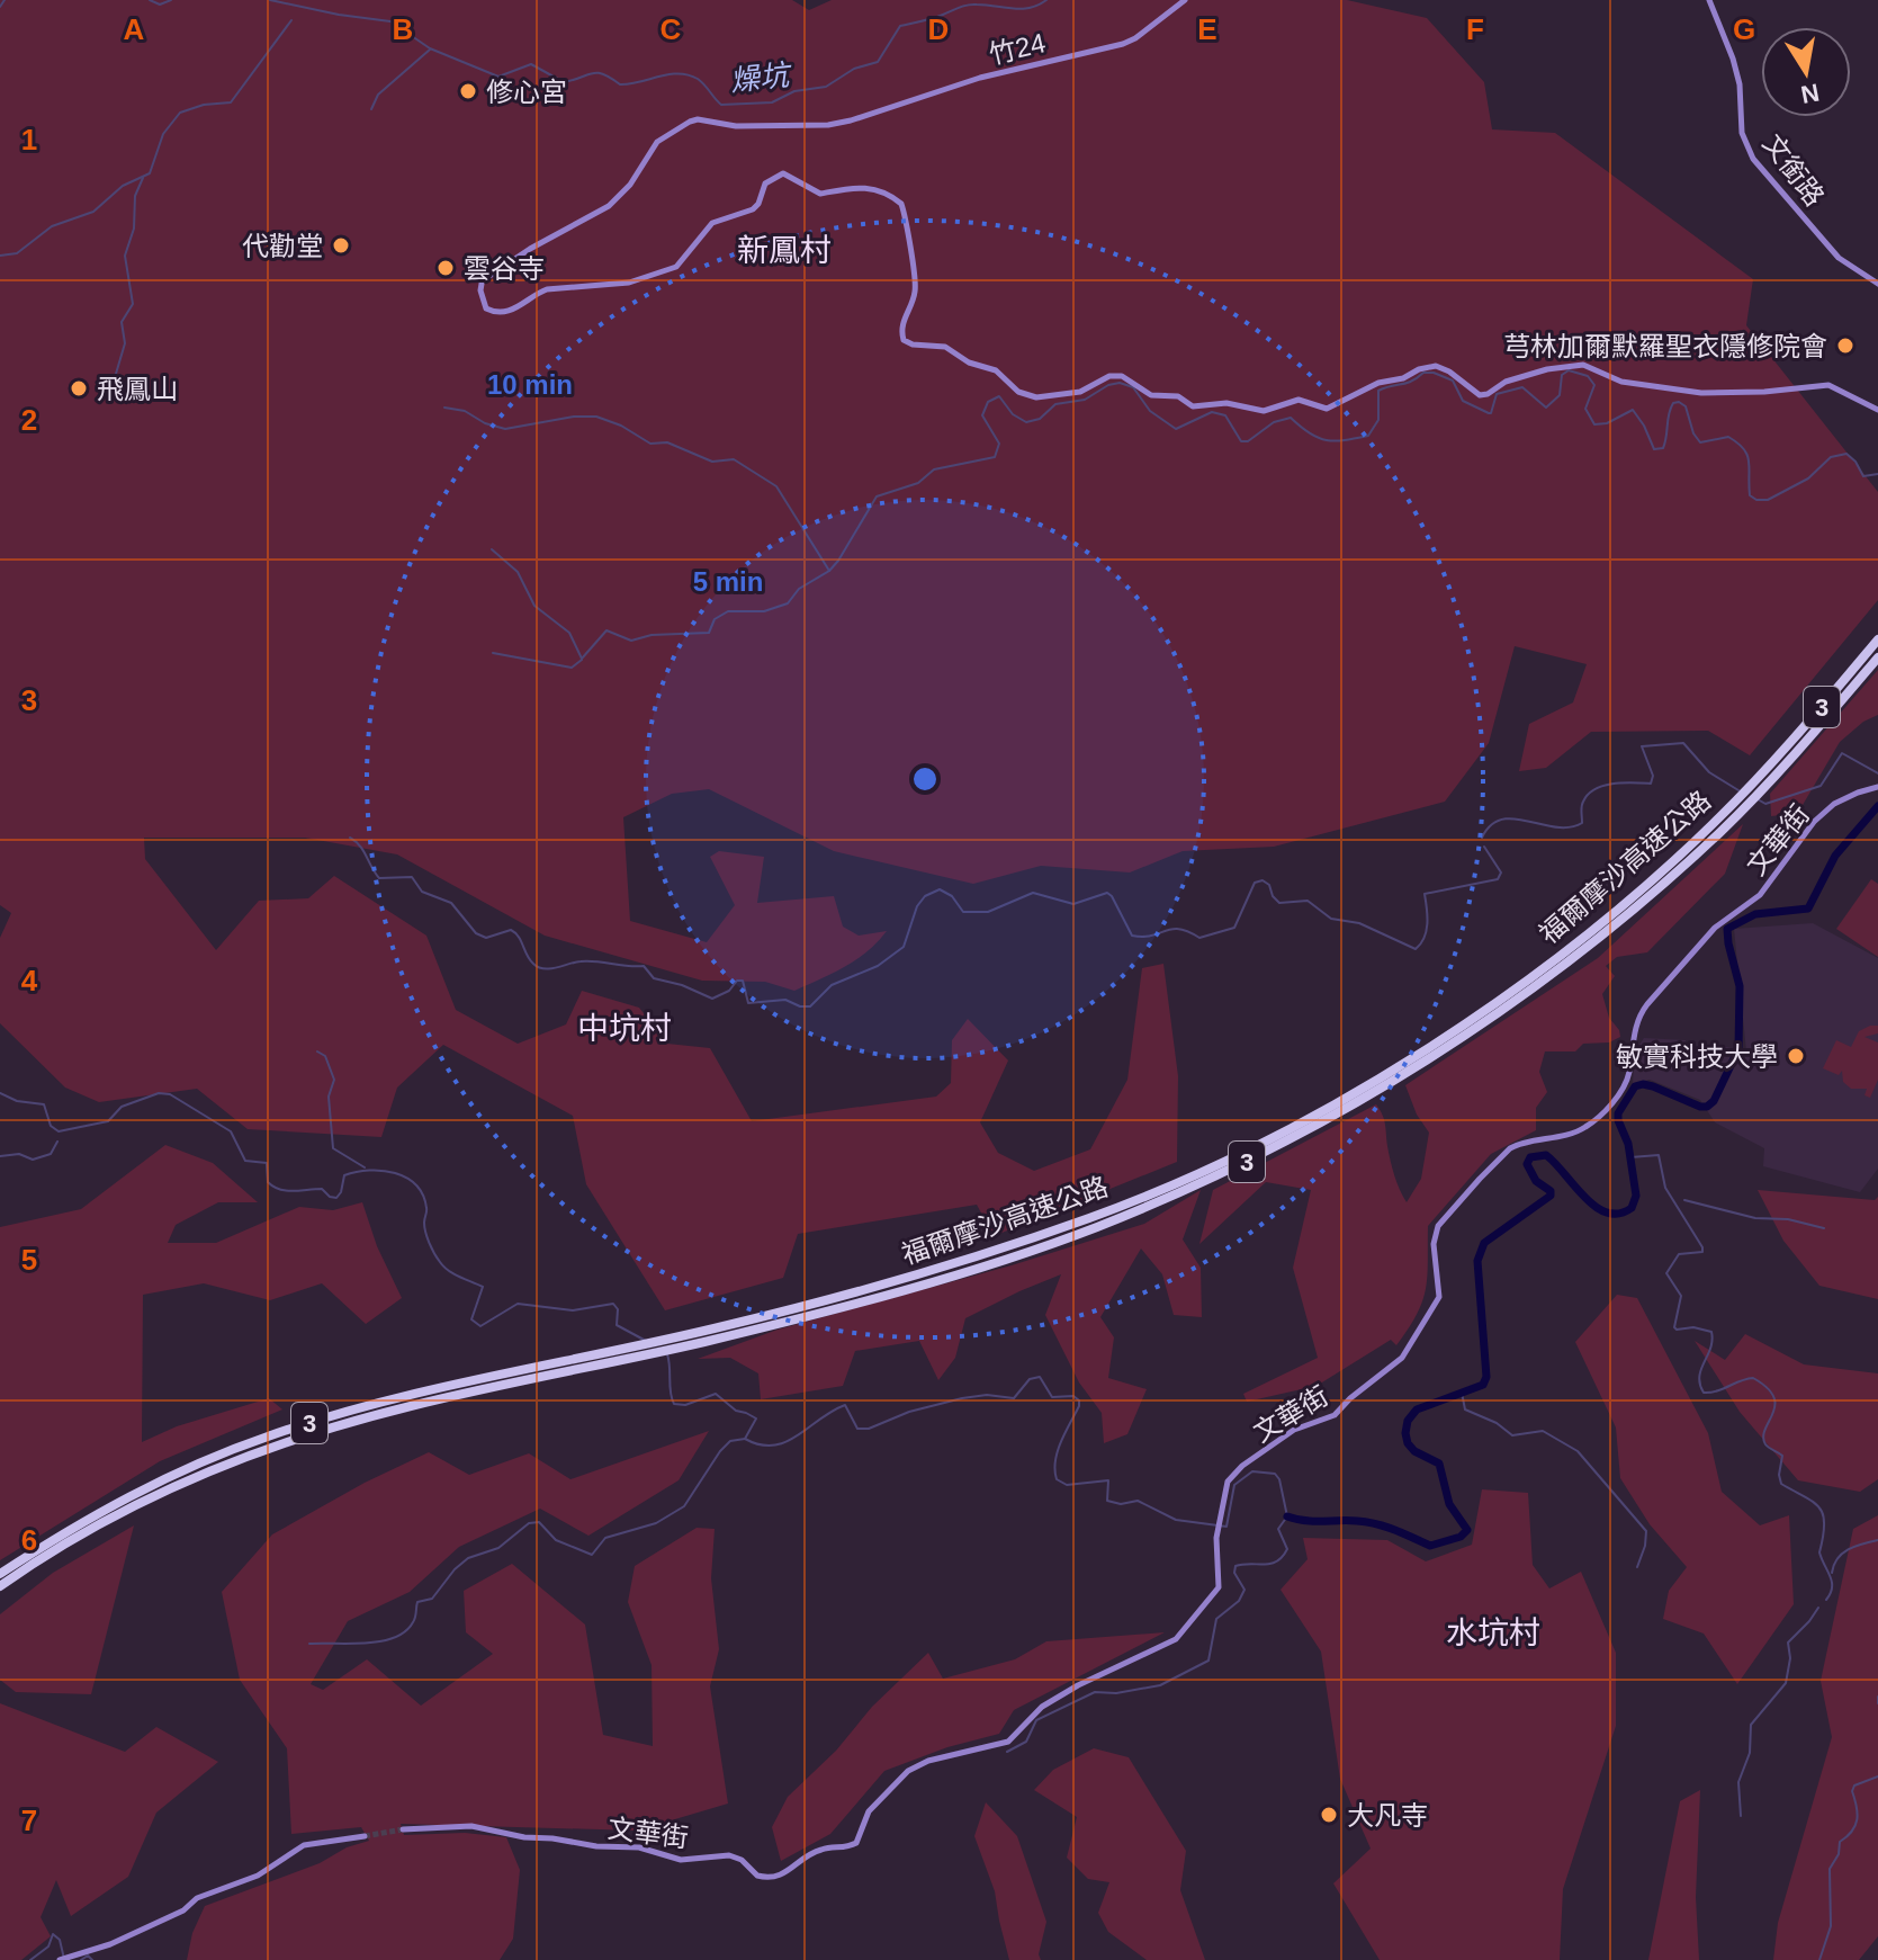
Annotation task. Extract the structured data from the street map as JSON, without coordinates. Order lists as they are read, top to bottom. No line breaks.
{"streets":{"highway":["3","福爾摩沙高速公路"],"street":["竹24","文銜路","文華街"]},"districts":["新鳳村","中坑村","水坑村"],"water":["燥坑"],"places":["修心宮","代勸堂","雲谷寺","芎林加爾默羅聖衣隱修院會","飛鳳山","敏實科技大學","大凡寺"],"north":"bottom","grid":{"columns":["A","B","C","D","E","F","G"],"rows":["1","2","3","4","5","6","7"]},"rings":["10 min","5 min"]}
